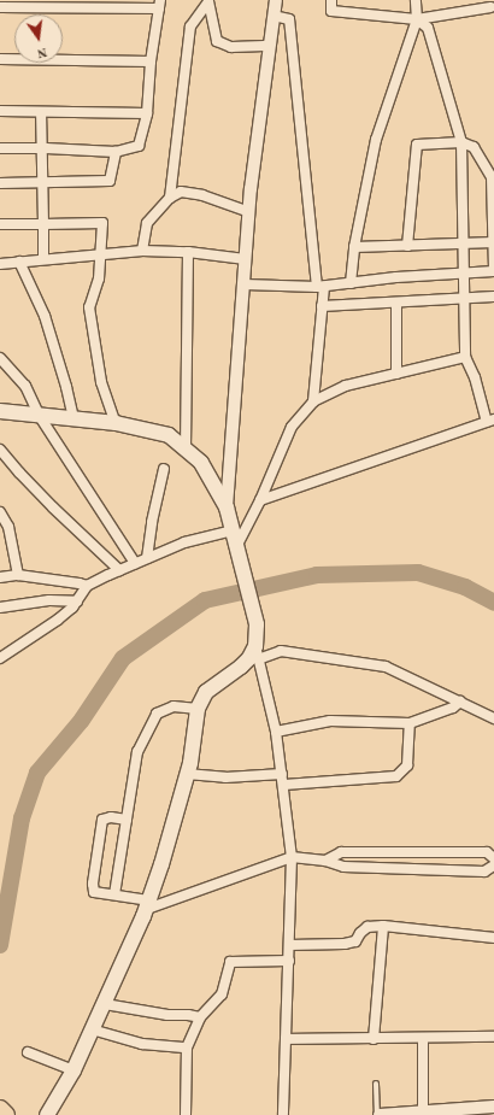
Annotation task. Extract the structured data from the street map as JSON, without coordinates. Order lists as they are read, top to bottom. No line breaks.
{"north":"bottom"}
